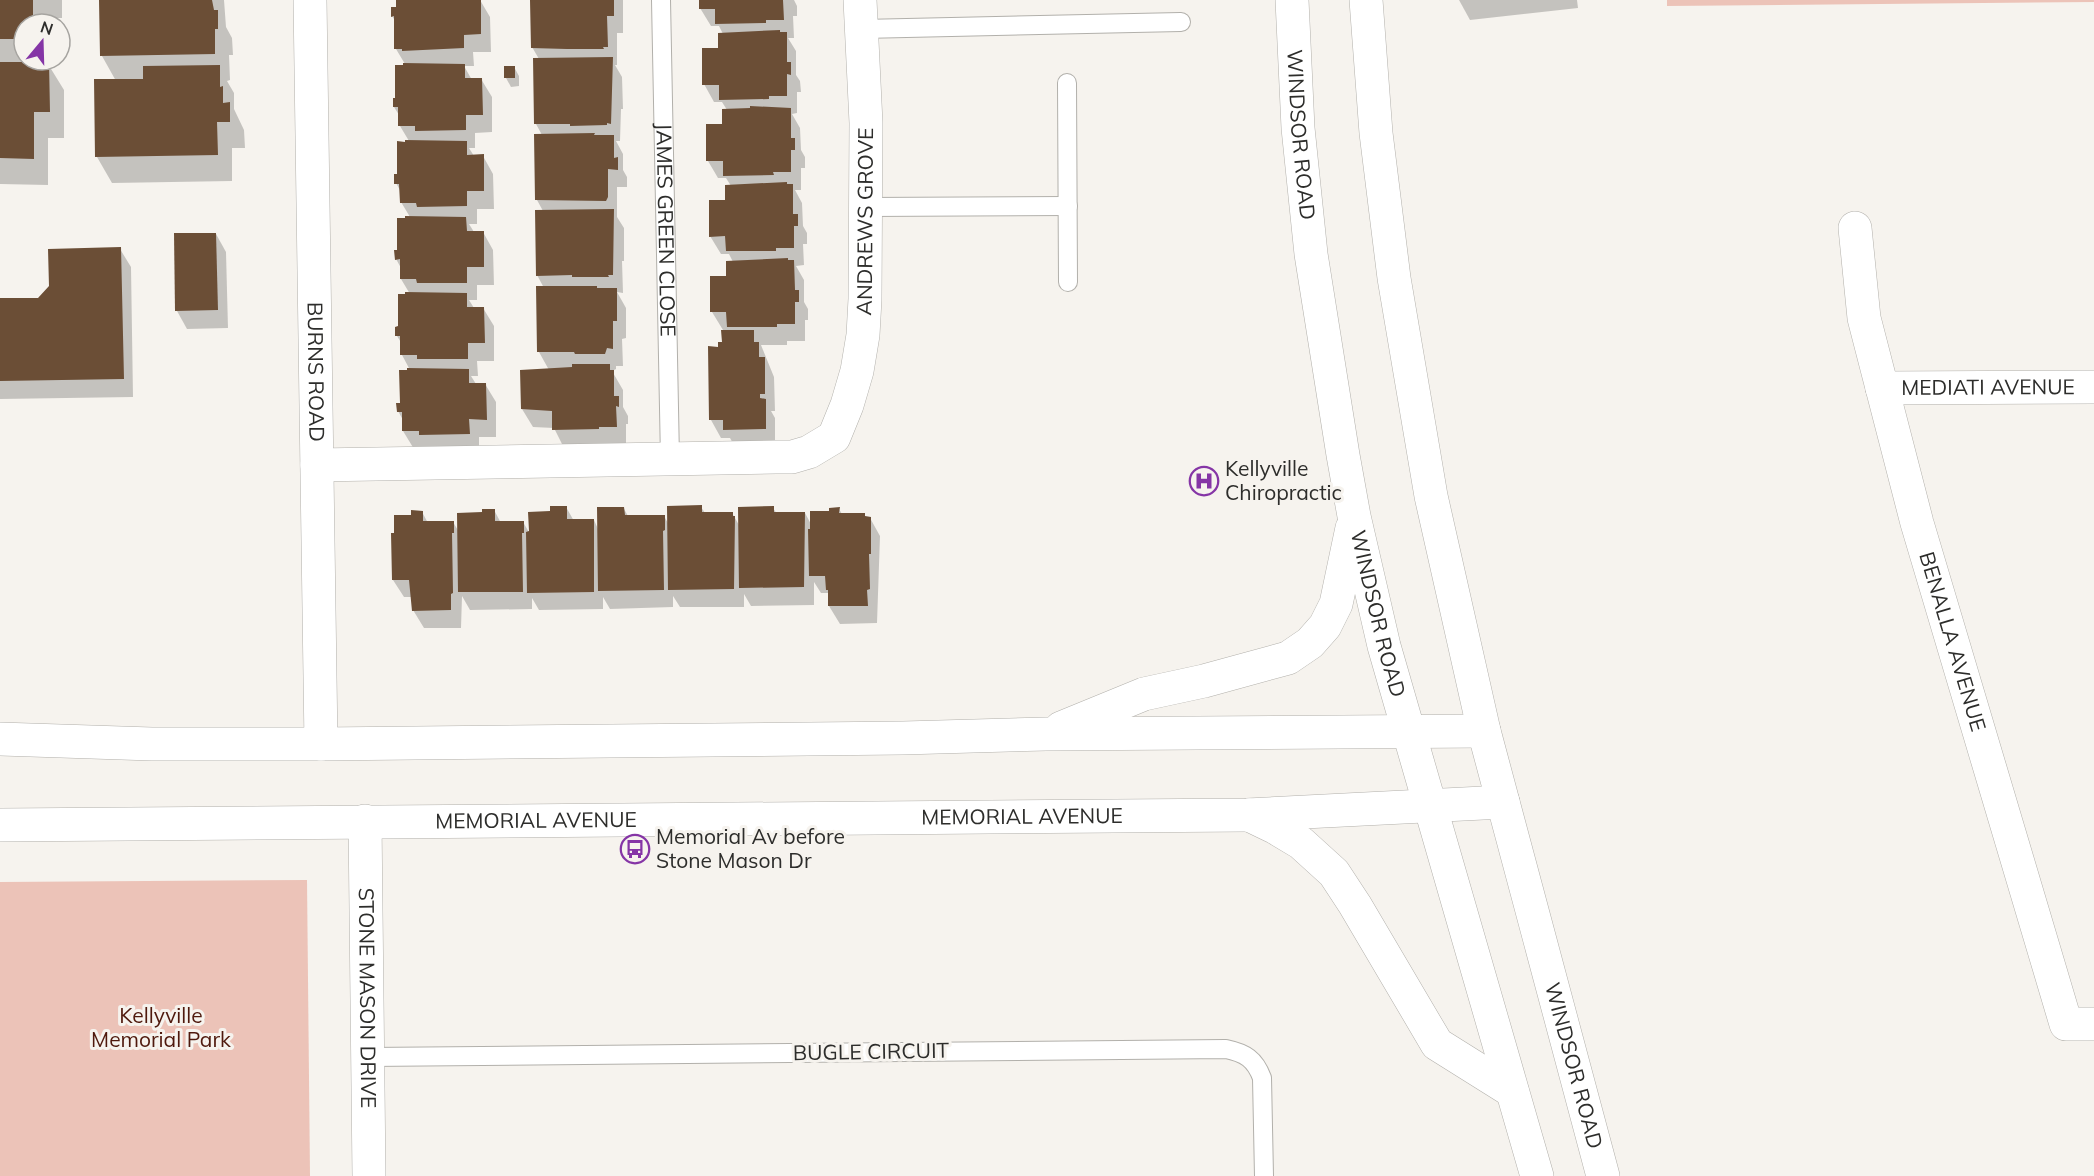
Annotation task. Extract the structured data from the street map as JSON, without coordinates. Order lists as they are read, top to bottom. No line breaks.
{"streets":{"main road":["WINDSOR ROAD","ANDREWS GROVE","BURNS ROAD","MEDIATI AVENUE","BENALLA AVENUE","MEMORIAL AVENUE","STONE MASON DRIVE"],"lane":["JAMES GREEN CLOSE","BUGLE CIRCUIT"]},"crossings":[["WINDSOR ROAD","MEMORIAL AVENUE"],["ANDREWS GROVE","JAMES GREEN CLOSE"],["MEDIATI AVENUE","BENALLA AVENUE"],["MEMORIAL AVENUE","STONE MASON DRIVE"],["STONE MASON DRIVE","BUGLE CIRCUIT"]],"parks":["Kellyville Memorial Park"],"places":{"hospital":["Kellyville Chiropractic"],"bus stop":["Memorial Av before Stone Mason Dr"]},"north":"top"}
